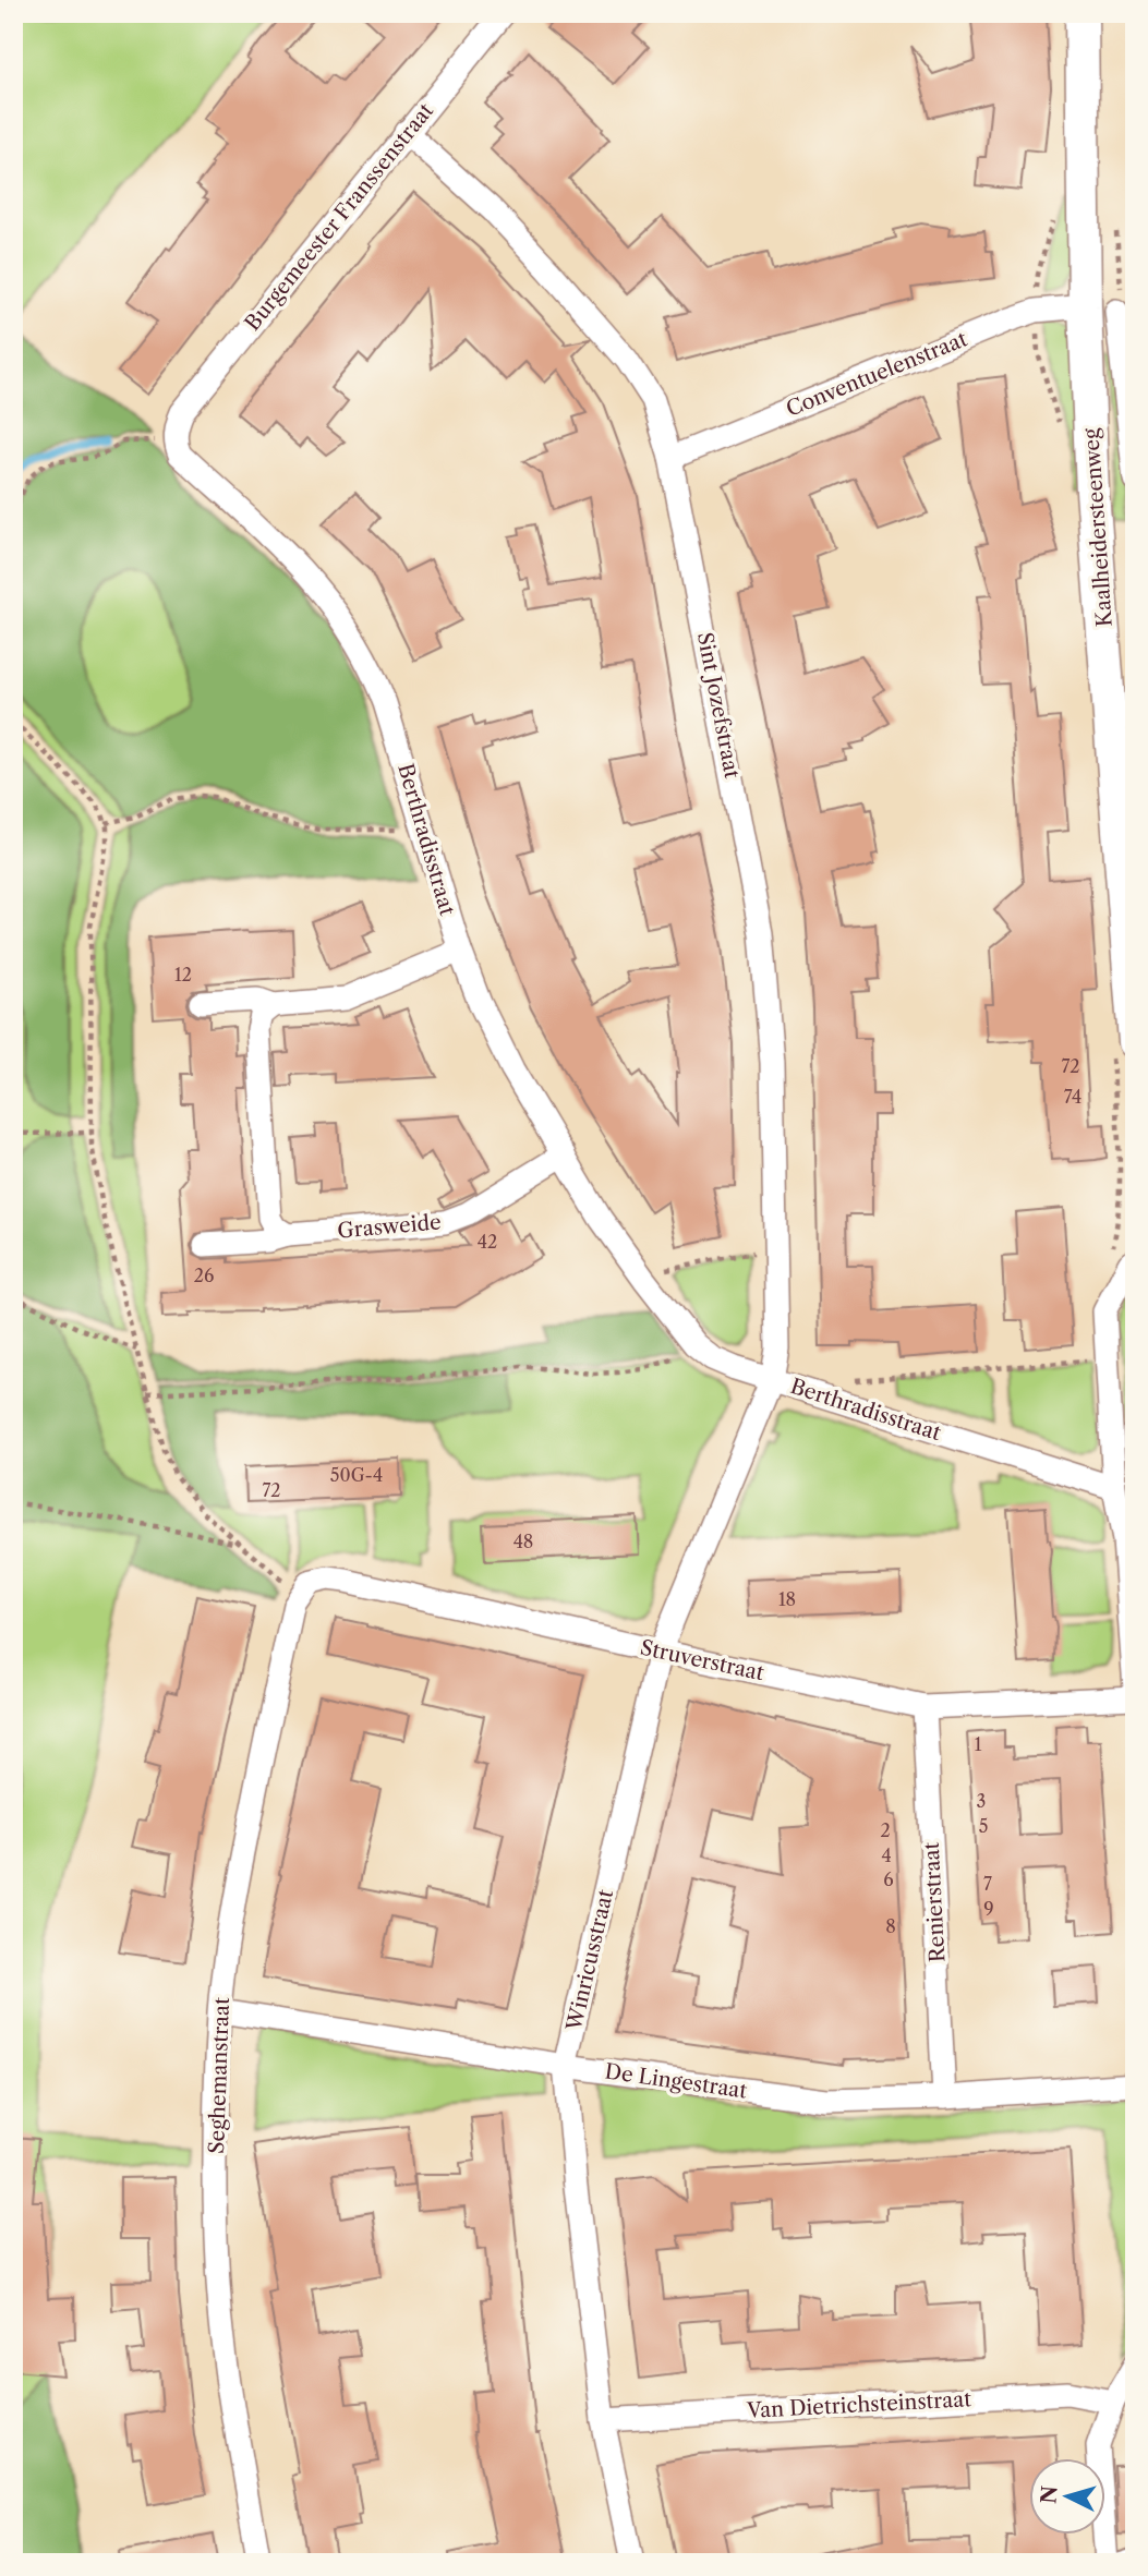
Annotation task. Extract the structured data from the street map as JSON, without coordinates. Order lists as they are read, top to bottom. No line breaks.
{"streets":{"street":["Burgemeester Franssenstraat","Conventuelenstraat","Kaalheidersteenweg","Sint Jozefstraat","Berthradisstraat","Grasweide","Struverstraat","Renierstraat","Winricusstraat","Seghemanstraat","De Lingestraat","Van Dietrichsteinstraat"]},"crossings":[["Burgemeester Franssenstraat","Sint Jozefstraat"],["Burgemeester Franssenstraat","Berthradisstraat"],["Conventuelenstraat","Kaalheidersteenweg"],["Conventuelenstraat","Sint Jozefstraat"],["Sint Jozefstraat","Berthradisstraat"],["Sint Jozefstraat","Winricusstraat"],["Berthradisstraat","Grasweide"],["Berthradisstraat","Winricusstraat"],["Struverstraat","Renierstraat"],["Struverstraat","Winricusstraat"],["Struverstraat","Seghemanstraat"],["Renierstraat","De Lingestraat"],["Winricusstraat","De Lingestraat"],["Winricusstraat","Van Dietrichsteinstraat"],["Seghemanstraat","De Lingestraat"]],"house_numbers":["12","72","74","42","26","50G-4","72","48","18","1","3","5","2","4","6","7","9","8"],"north":"left"}
